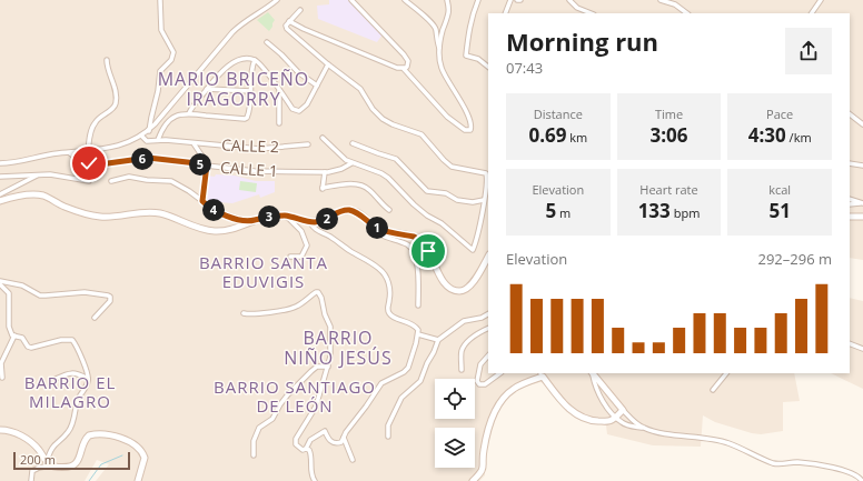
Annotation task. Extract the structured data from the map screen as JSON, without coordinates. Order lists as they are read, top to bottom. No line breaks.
{"streets":{"street":["CALLE 2","CALLE 1"]},"districts":["MARIO BRICEÑO IRAGORRY","BARRIO SANTA EDUVIGIS","BARRIO NIÑO JESÚS","BARRIO EL MILAGRO","BARRIO SANTIAGO DE LEÓN"],"scale_bar":"200 m","page":{"heading":["Morning run","07:43"],"stats":[["Distance","0.69 km"],["Time","3:06"],["Pace","4:30 /km"],["Elevation","5 m"],["Heart rate","133 bpm"],["kcal","51"]],"pins":["6","5","4","3","2","1"],"chart":["Elevation","292–296 m"],"scale":"200 m"}}
